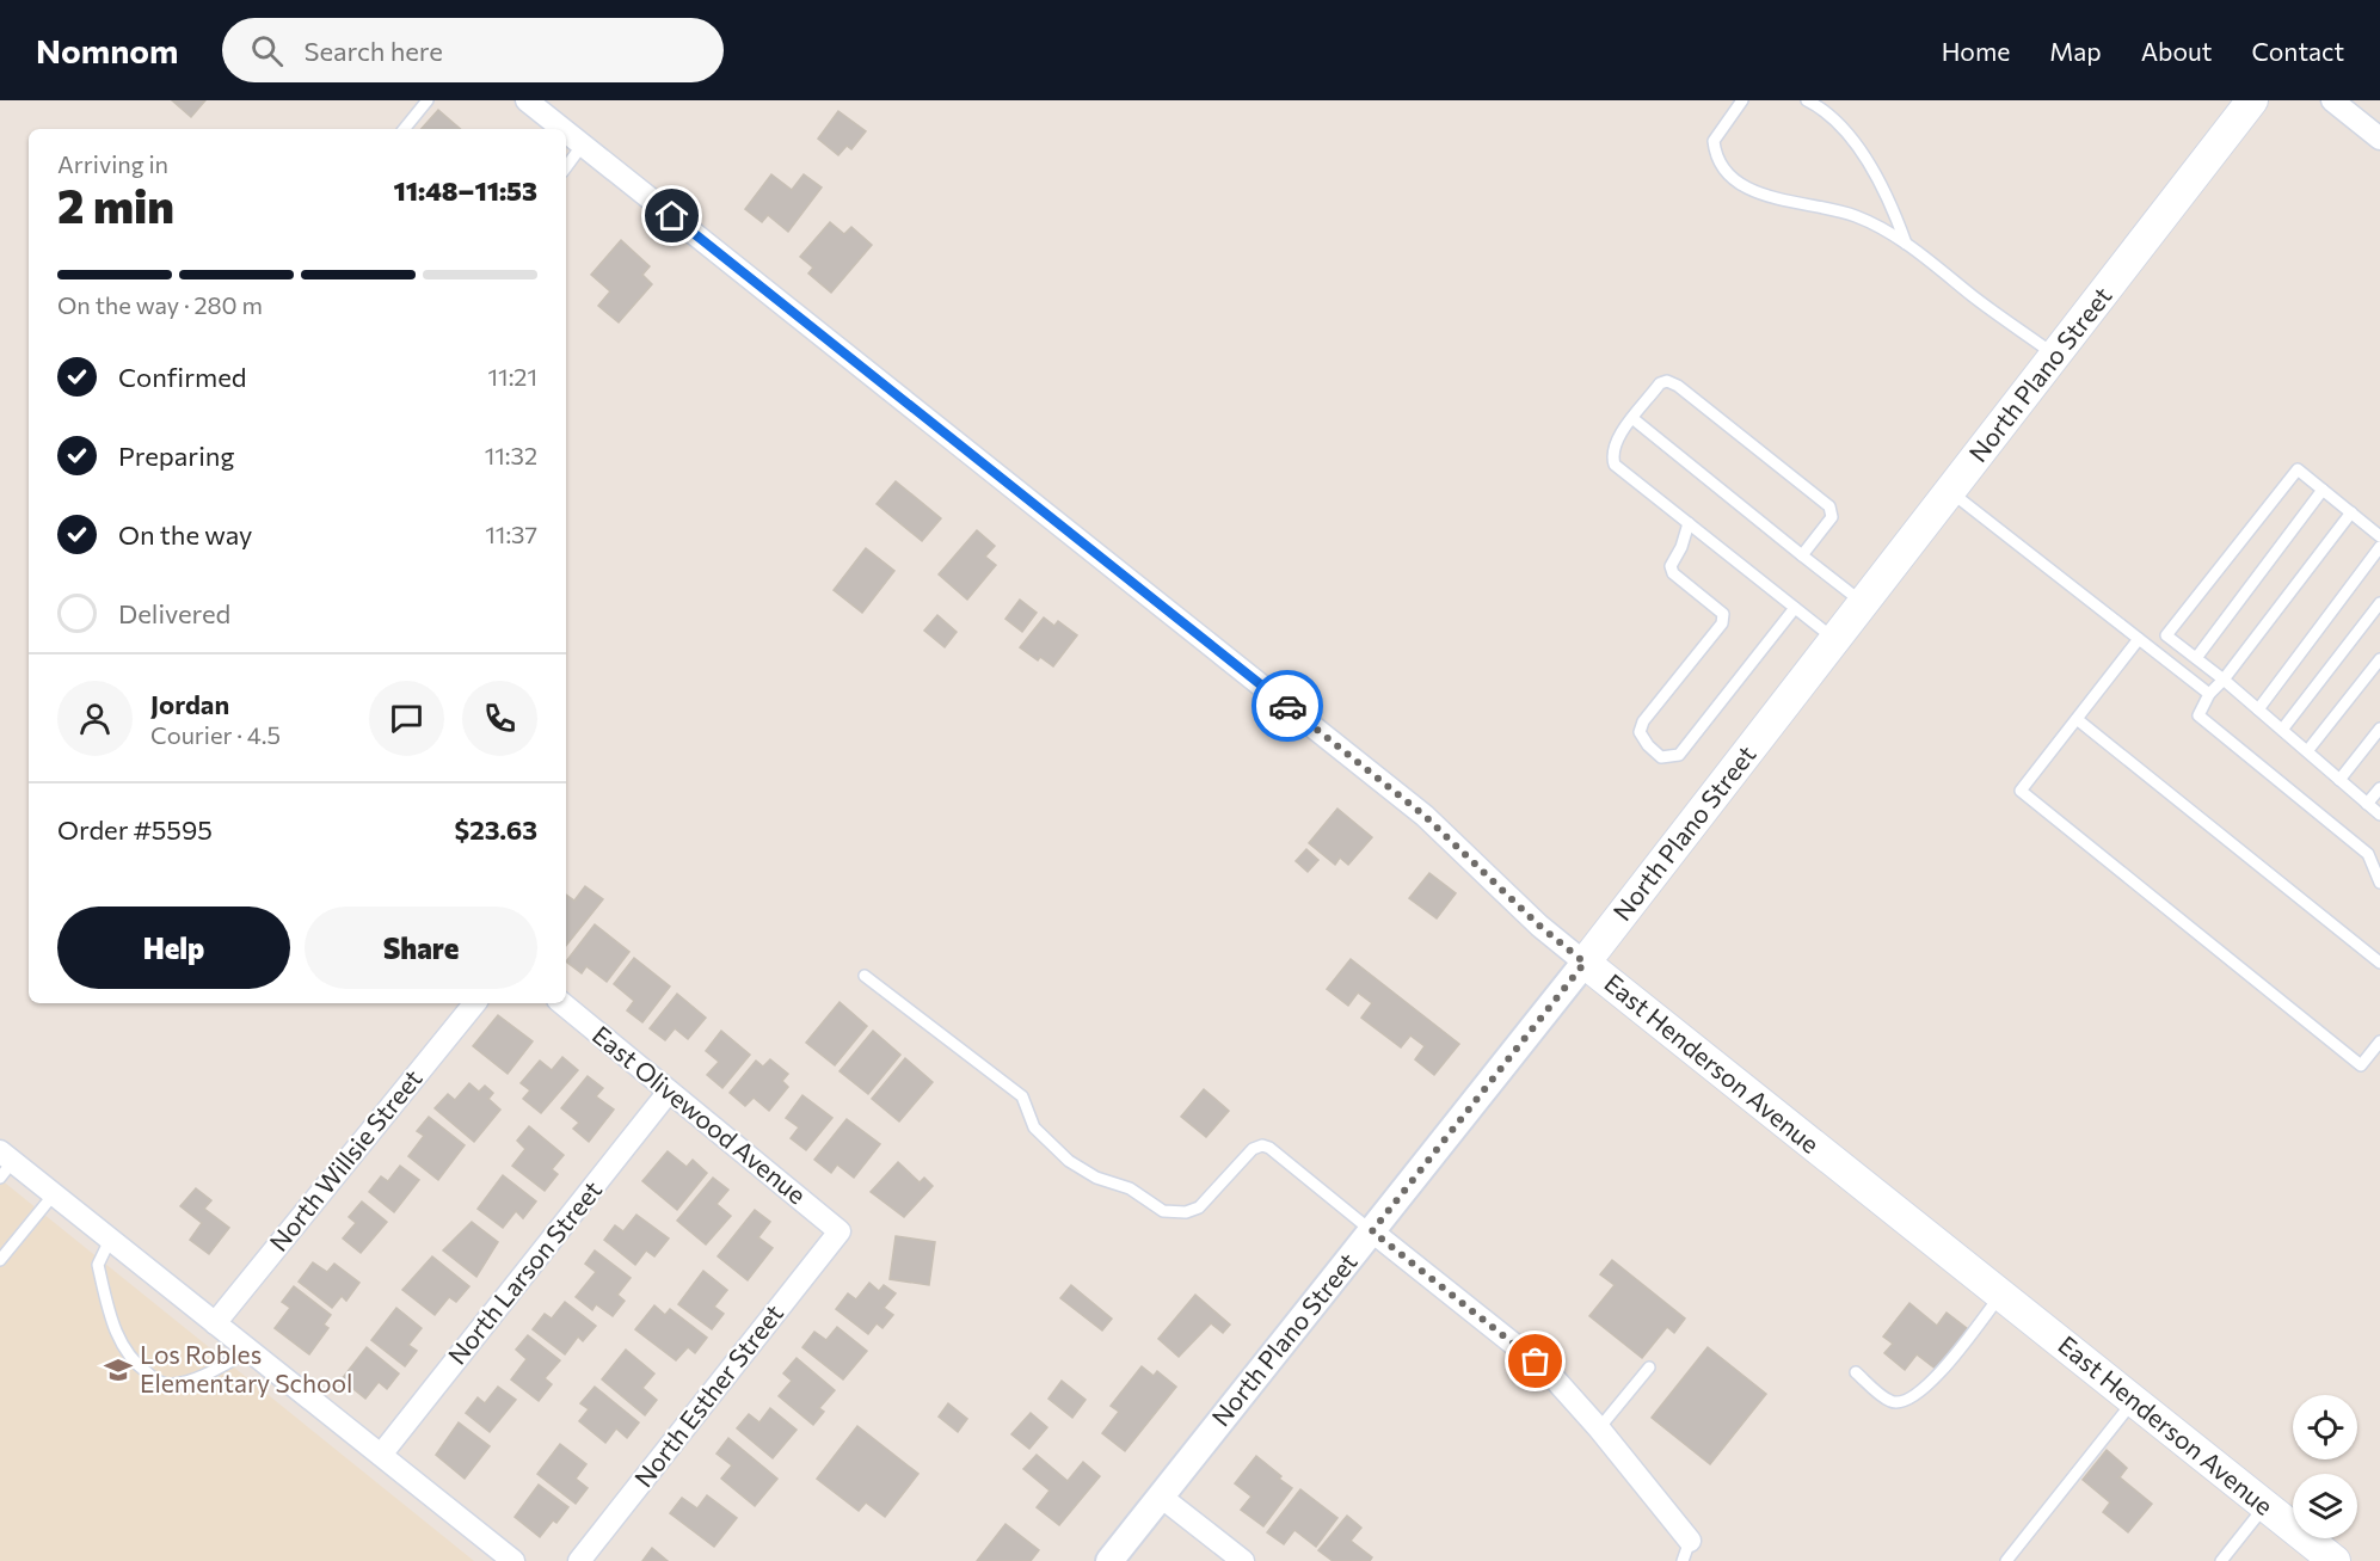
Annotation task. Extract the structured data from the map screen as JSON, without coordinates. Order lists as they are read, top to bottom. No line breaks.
{"streets":{"main road":["North Plano Street","East Henderson Avenue"],"street":["East Olivewood Avenue","North Willsie Street","North Larson Street","North Esther Street"]},"crossings":[["North Plano Street","East Henderson Avenue"],["East Olivewood Avenue","North Larson Street"],["East Olivewood Avenue","North Esther Street"]],"places":{"school or university":["Los Robles Elementary School"]},"page":{"header":"Nomnom","search":"Search here","nav":["Home","Map","About","Contact"],"heading":["2 min","Arriving in","11:48–11:53"],"panel":["Jordan","Courier · 4.5","Order #5595","$23.63"],"bar":"On the way · 280 m","list":[["Confirmed","11:21"],["Preparing","11:32"],["On the way","11:37"],"Delivered"],"buttons":["Help","Share"]}}
